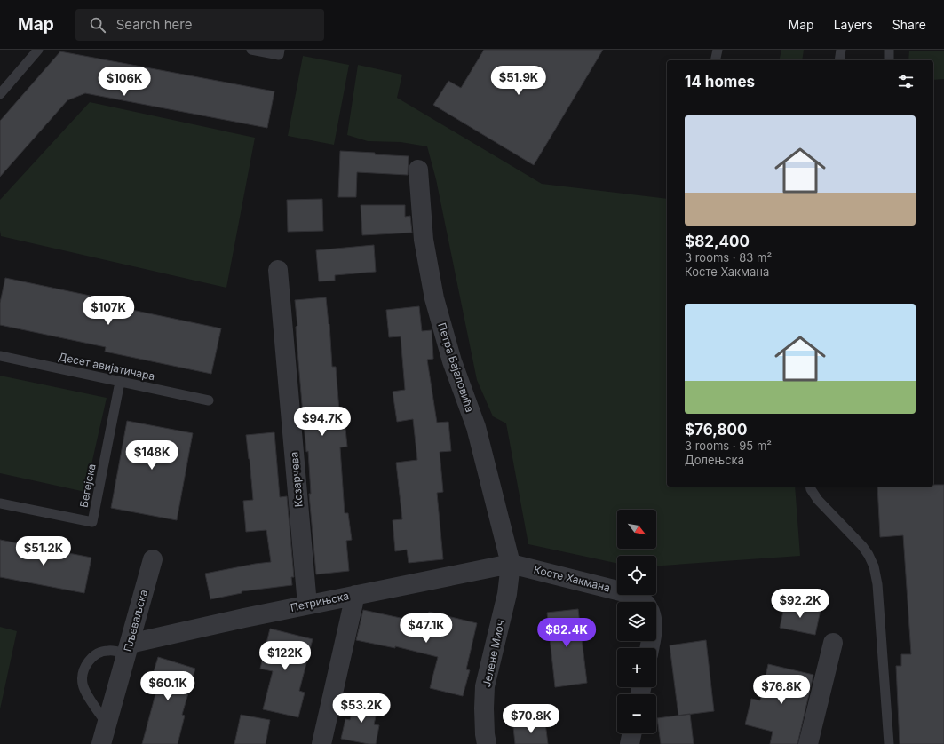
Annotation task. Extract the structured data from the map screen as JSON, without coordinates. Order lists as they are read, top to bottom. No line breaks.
{"streets":{"street":["Петра Бајаловића","Козарчева","Косте Хакмана","Петрињска","Пљеваљска","Јелене Миоч"],"lane":["Десет авијатичара","Бегејска"]},"crossings":[["Десет авијатичара","Бегејска"],["Петра Бајаловића","Косте Хакмана"],["Петра Бајаловића","Петрињска"],["Петра Бајаловића","Јелене Миоч"],["Козарчева","Петрињска"],["Косте Хакмана","Петрињска"],["Косте Хакмана","Јелене Миоч"],["Петрињска","Пљеваљска"],["Петрињска","Јелене Миоч"]],"north":"bottom right","page":{"header":"Map","search":"Search here","nav":["Map","Layers","Share"],"heading":"14 homes","price":["$51.9K","$106K","$107K","$94.7K","$148K","$51.2K","$92.2K","$47.1K","$82.4K","$122K","$60.1K","$76.8K","$53.2K","$70.8K"],"list":[{"name":"$82,400","note":"3 rooms · 83 m² · Косте Хакмана"},{"name":"$76,800","note":"3 rooms · 95 m² · Долењска"}],"map_buttons":["+","−"]}}
